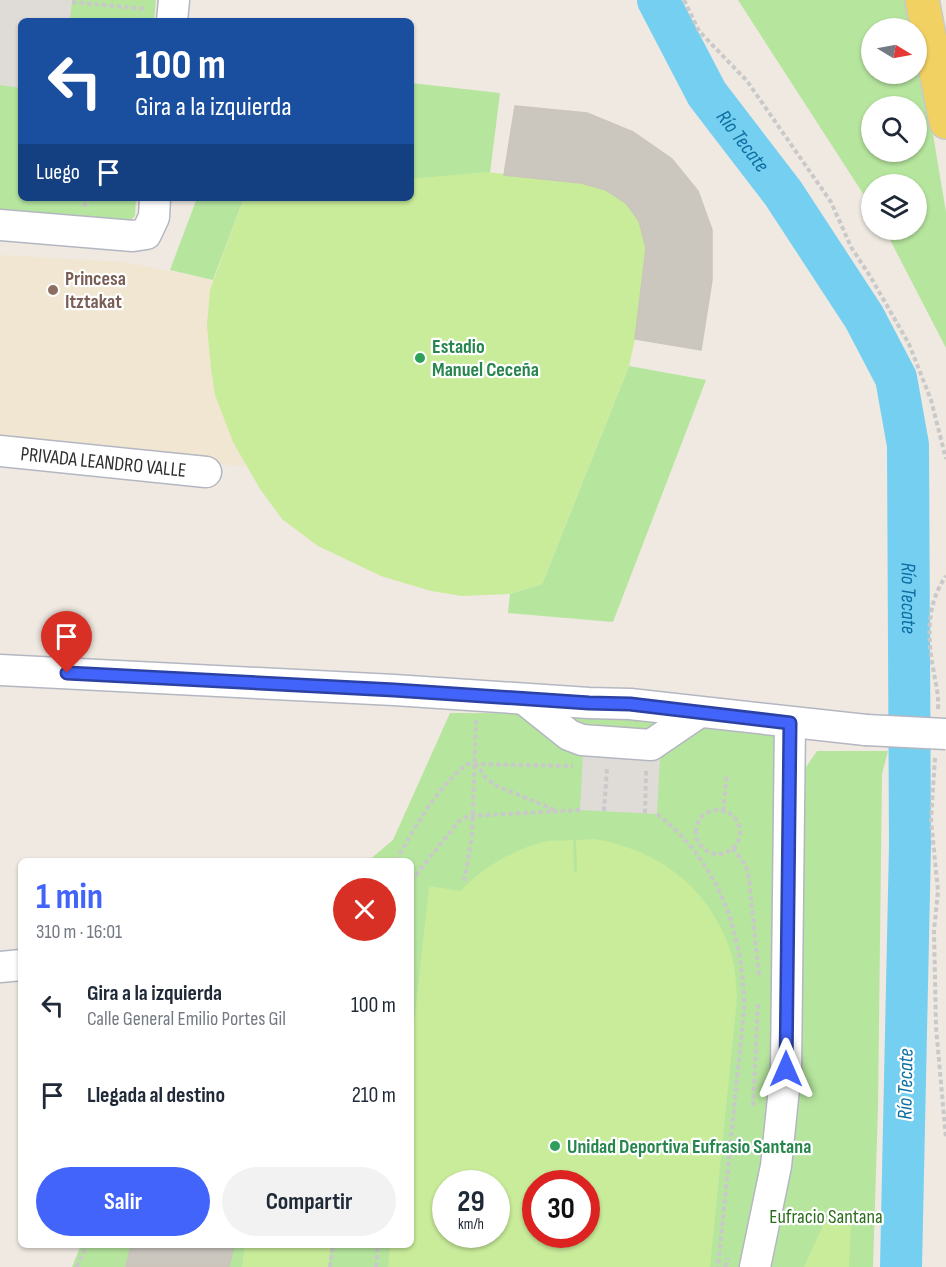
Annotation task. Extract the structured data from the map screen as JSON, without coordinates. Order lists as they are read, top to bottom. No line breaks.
{"streets":{"street":["PRIVADA LEANDRO VALLE"]},"water":["Río Tecate"],"parks":["Eufracio Santana"],"places":["Princesa Itztakat","Estadio Manuel Ceceña","Unidad Deportiva Eufrasio Santana"],"north":"right","page":{"turn":["100 m","Gira a la izquierda"],"then":"Luego","heading":["1 min","310 m · 16:01"],"list":[{"name":"Gira a la izquierda","note":"Calle General Emilio Portes Gil","value":"100 m"},{"name":"Llegada al destino","value":"210 m"}],"buttons":["Salir","Compartir"],"speed":"29 km/h","limit":"30"}}
